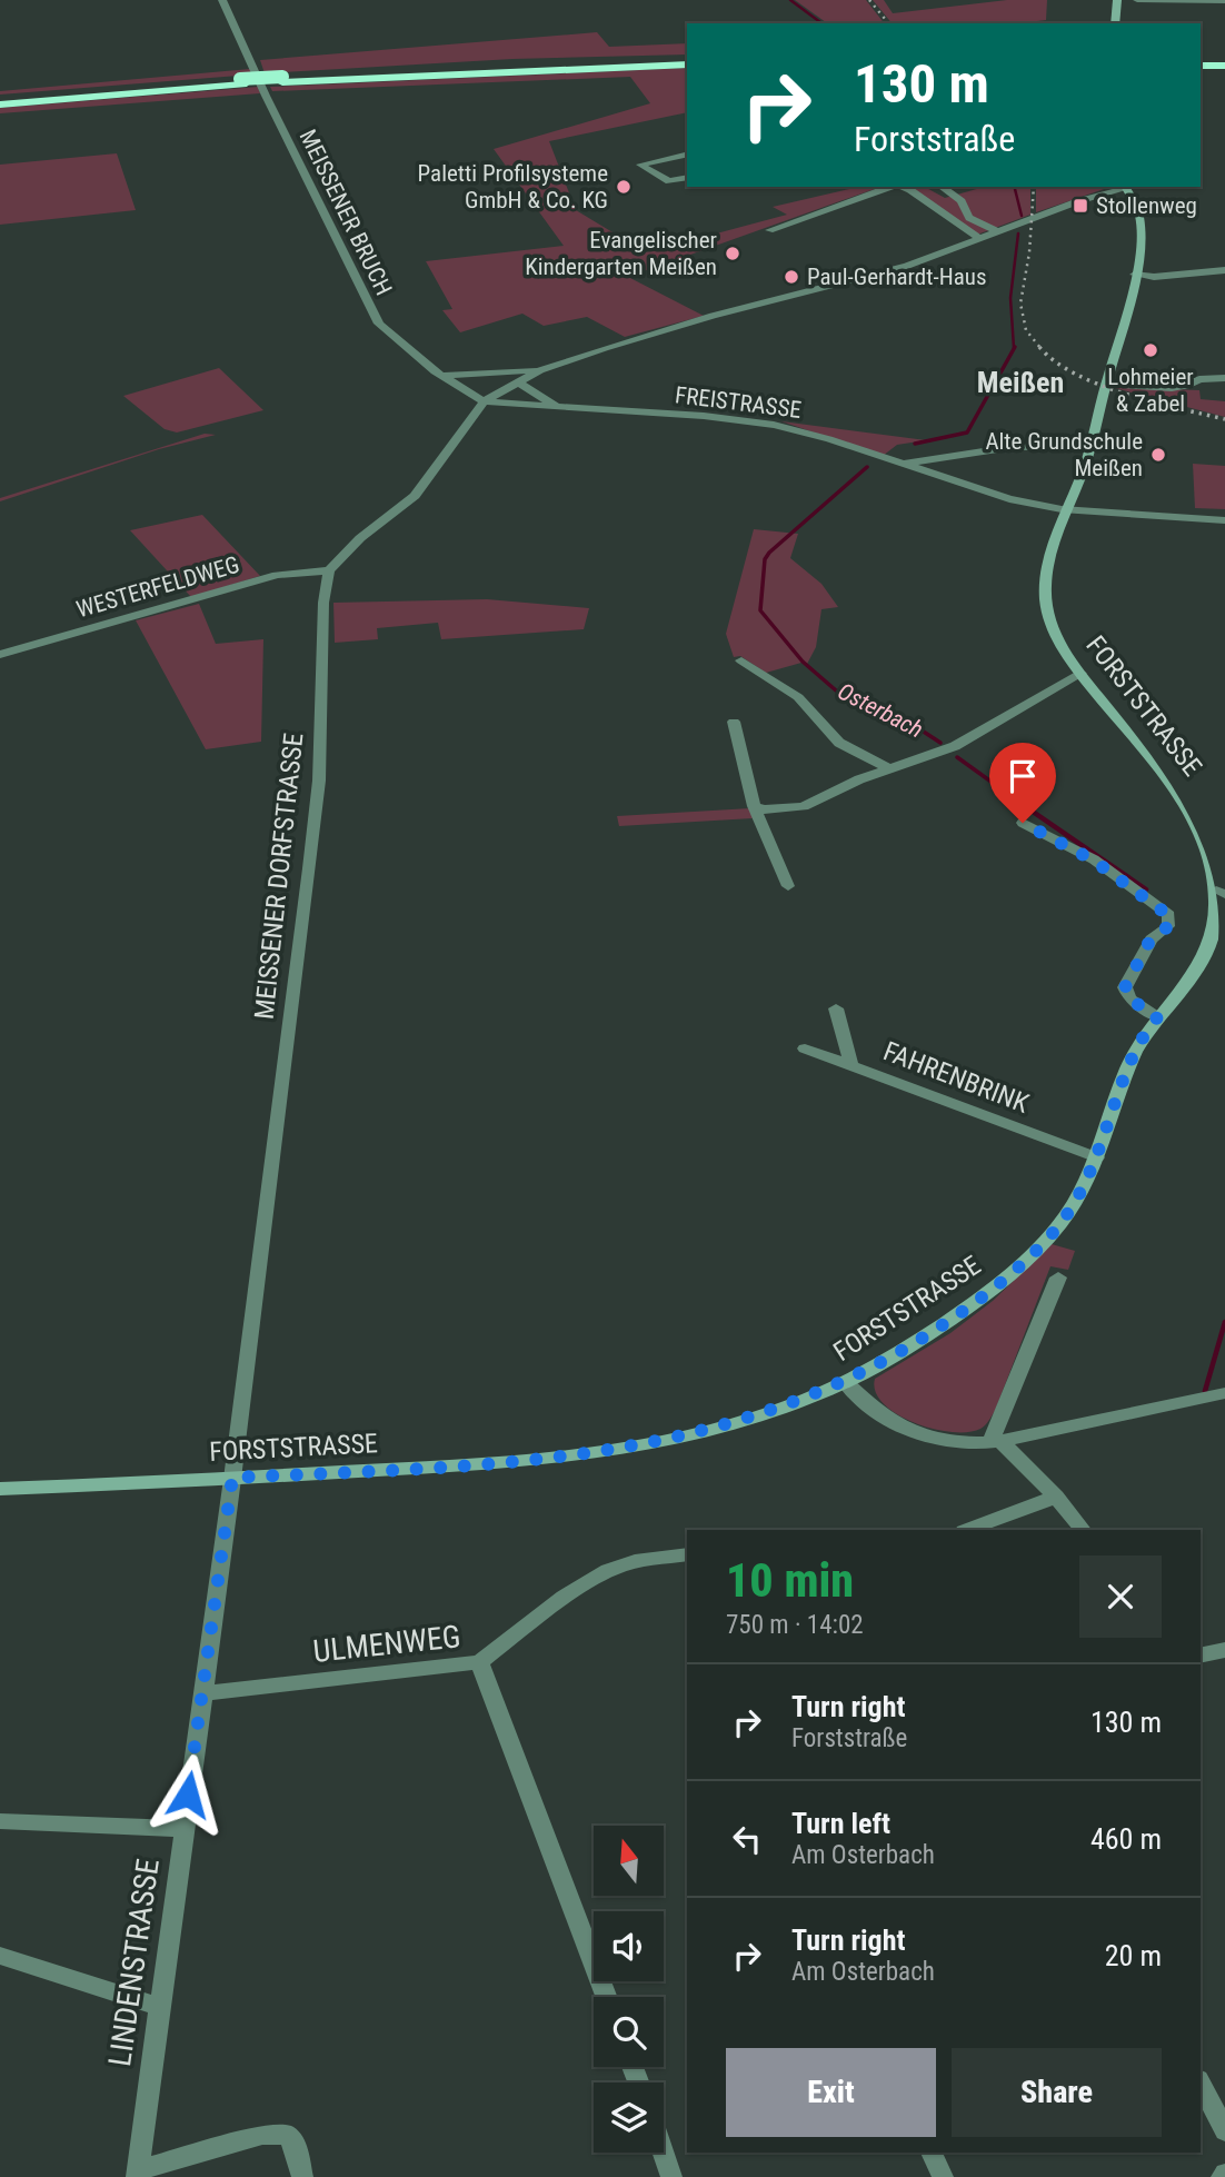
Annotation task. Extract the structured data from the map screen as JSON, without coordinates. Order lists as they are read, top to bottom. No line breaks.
{"streets":{"street":["MEISSENER BRUCH","FREISTRASSE","WESTERFELDWEG","FORSTSTRASSE","MEISSENER DORFSTRASSE","FAHRENBRINK","ULMENWEG","LINDENSTRASSE"]},"crossings":[["MEISSENER BRUCH","FREISTRASSE"],["FREISTRASSE","FORSTSTRASSE"],["WESTERFELDWEG","MEISSENER DORFSTRASSE"],["FORSTSTRASSE","MEISSENER DORFSTRASSE"],["FORSTSTRASSE","FAHRENBRINK"],["FORSTSTRASSE","LINDENSTRASSE"],["MEISSENER DORFSTRASSE","LINDENSTRASSE"],["ULMENWEG","LINDENSTRASSE"]],"districts":["Meißen"],"water":["Osterbach"],"places":{"other":["Paletti Profilsysteme GmbH & Co. KG","Evangelischer Kindergarten Meißen","Paul-Gerhardt-Haus","Lohmeier & Zabel","Alte Grundschule Meißen"],"transit":["Stollenweg"]},"north":"top","page":{"turn":["130 m","Forststraße"],"heading":["10 min","750 m · 14:02"],"list":[{"name":"Turn right","note":"Forststraße","value":"130 m"},{"name":"Turn left","note":"Am Osterbach","value":"460 m"},{"name":"Turn right","note":"Am Osterbach","value":"20 m"}],"buttons":["Exit","Share"]}}
